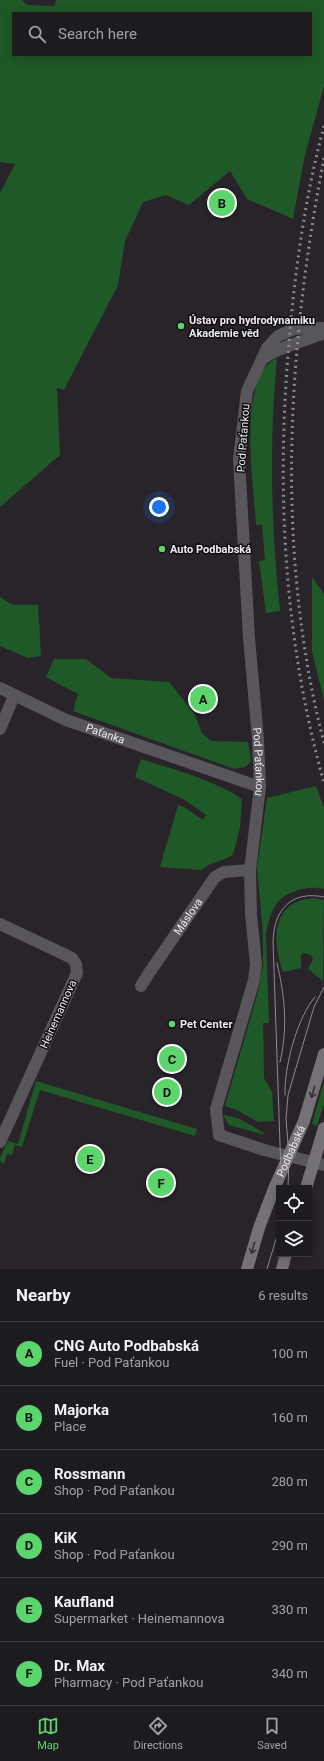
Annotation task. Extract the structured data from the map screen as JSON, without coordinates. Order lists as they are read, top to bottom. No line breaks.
{"streets":{"main road":["Podbabská"],"street":["Pod Paťankou","Paťanka","Máslova","Heinemannova"]},"crossings":[["Pod Paťankou","Paťanka"],["Pod Paťankou","Máslova"],["Pod Paťankou","Podbabská"]],"places":["Ústav pro hydrodynamiku Akademie věd","Auto Podbabská","Pet Center"],"page":{"search":"Search here","pins":["B","A","C","D","E","F"],"heading":["Nearby","6 results"],"list":[{"mark":"A","name":"CNG Auto Podbabská","note":"Fuel · Pod Paťankou","value":"100 m"},{"mark":"B","name":"Majorka","note":"Place","value":"160 m"},{"mark":"C","name":"Rossmann","note":"Shop · Pod Paťankou","value":"280 m"},{"mark":"D","name":"KiK","note":"Shop · Pod Paťankou","value":"290 m"},{"mark":"E","name":"Kaufland","note":"Supermarket · Heinemannova","value":"330 m"},{"mark":"F","name":"Dr. Max","note":"Pharmacy · Pod Paťankou","value":"340 m"}],"nav":["Map","Directions","Saved"]}}
